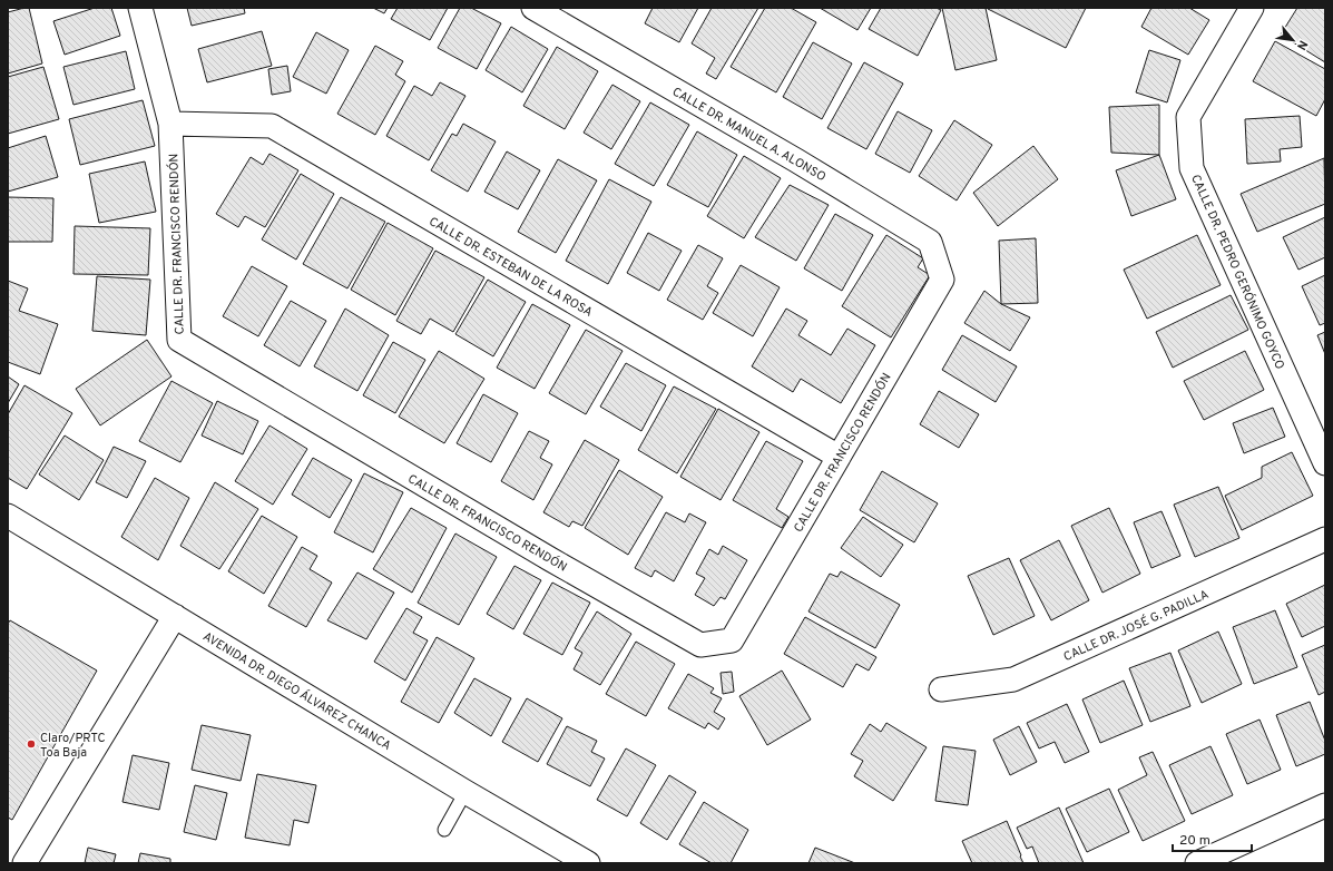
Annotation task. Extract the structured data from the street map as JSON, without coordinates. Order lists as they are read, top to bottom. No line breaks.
{"streets":{"street":["CALLE DR. MANUEL A. ALONSO","CALLE DR. FRANCISCO RENDÓN","CALLE DR. ESTEBAN DE LA ROSA","CALLE DR. PEDRO GERÓNIMO GOYCO","CALLE DR. JOSÉ G. PADILLA","AVENIDA DR. DIEGO ÁLVAREZ CHANCA"]},"crossings":[["CALLE DR. MANUEL A. ALONSO","CALLE DR. FRANCISCO RENDÓN"],["CALLE DR. FRANCISCO RENDÓN","CALLE DR. ESTEBAN DE LA ROSA"]],"places":["Claro/PRTC Toa Baja"],"scale_bar":"20 m","north":"bottom right"}
